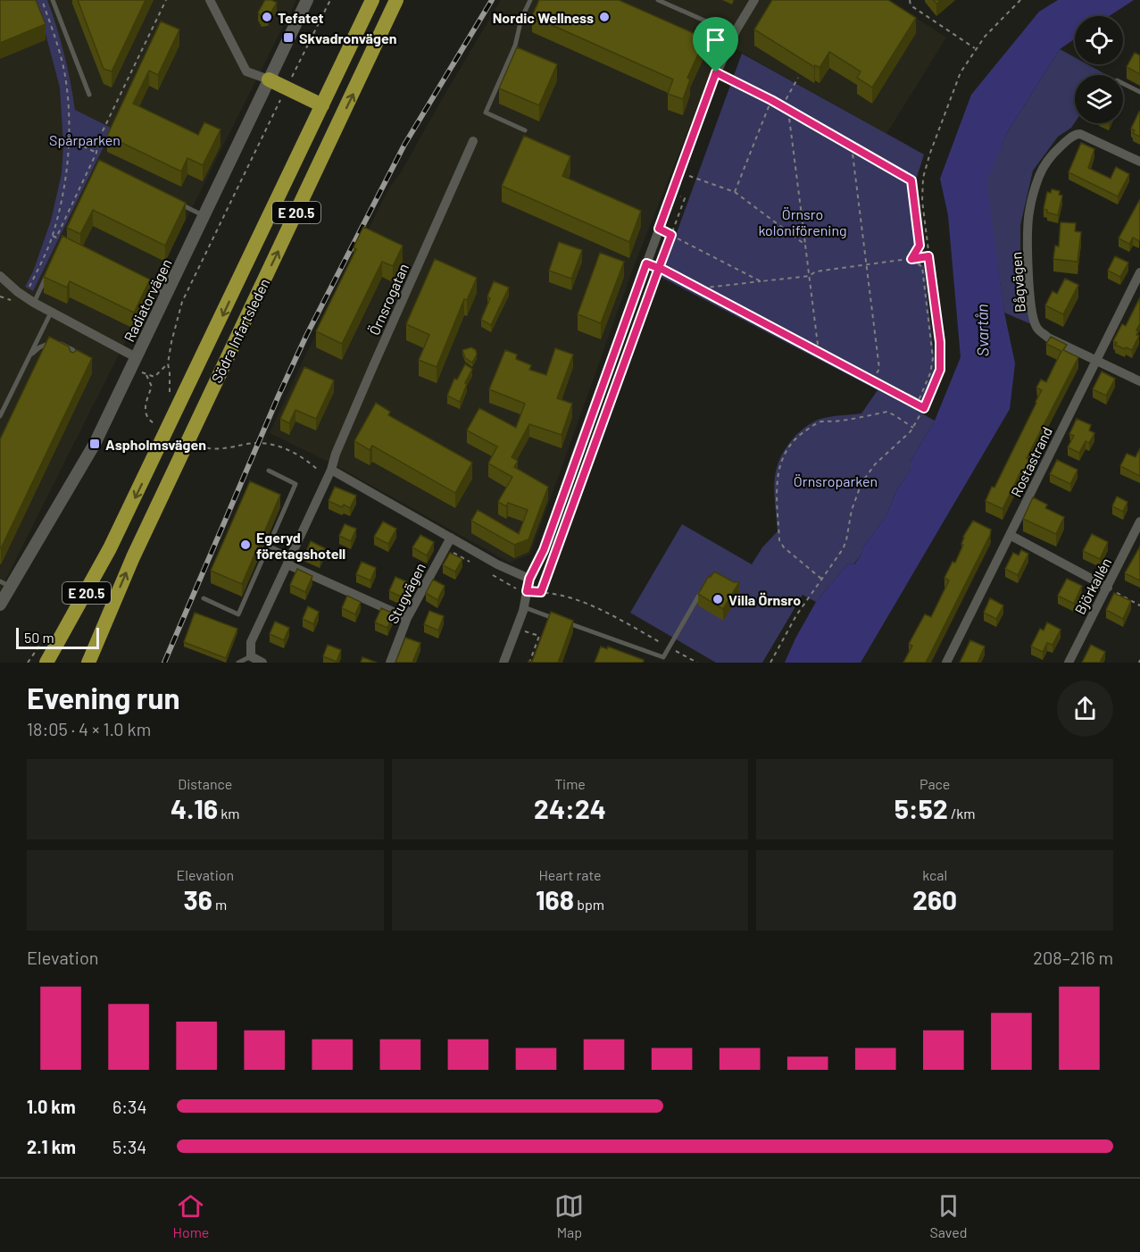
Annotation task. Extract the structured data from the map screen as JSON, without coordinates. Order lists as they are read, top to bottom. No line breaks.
{"streets":{"main road":["E 20.5","Södra Infartsleden"],"street":["Bågvägen","Örnsrogatan","Radiatorvägen","Rostastrand","Björkallén","Stugvägen"]},"crossings":[["E 20.5","Södra Infartsleden"],["Bågvägen","Rostastrand"]],"water":["Svartån"],"parks":["Spårparken","Örnsro koloniförening","Örnsroparken"],"places":{"other":["Tefatet","Nordic Wellness","Egeryd företagshotell","Villa Örnsro"],"transit":["Skvadronvägen","Aspholmsvägen"]},"scale_bar":"50 m","page":{"scale":"50 m","heading":["Evening run","18:05 · 4 × 1.0 km"],"stats":[["Distance","4.16 km"],["Time","24:24"],["Pace","5:52 /km"],["Elevation","36 m"],["Heart rate","168 bpm"],["kcal","260"]],"chart":["Elevation","208–216 m"],"list":[{"name":"1.0 km","note":"6:34"},{"name":"2.1 km","note":"5:34"}],"tabs":["Home","Map","Saved"]}}
